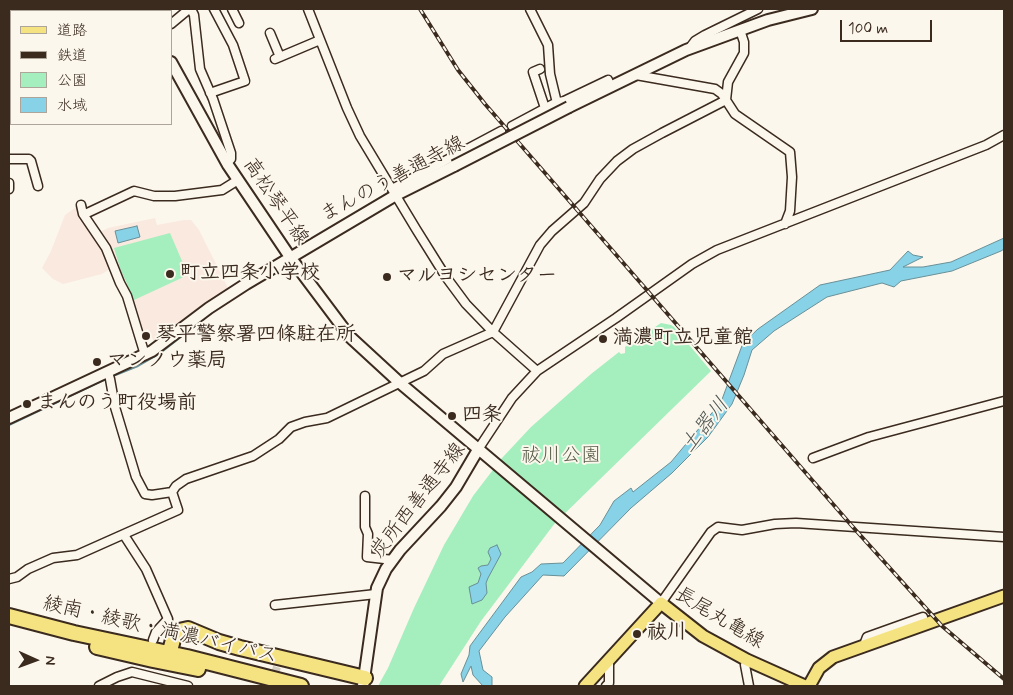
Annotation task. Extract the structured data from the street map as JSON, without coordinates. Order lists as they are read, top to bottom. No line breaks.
{"streets":{"highway":["綾南・綾歌・満濃バイパス"],"main road":["まんのう善通寺線","高松琴平線","炭所西善通寺線","長尾丸亀線"]},"crossings":[["まんのう善通寺線","高松琴平線"],["高松琴平線","炭所西善通寺線"],["炭所西善通寺線","長尾丸亀線"]],"water":["土器川"],"parks":["祓川公園"],"places":["町立四条小学校","マルヨシセンター","琴平警察署四條駐在所","満濃町立児童館","マンノウ薬局","まんのう町役場前","四条","祓川"],"legend":["道路","鉄道","公園","水域"],"scale_bar":"100 m","north":"right"}
